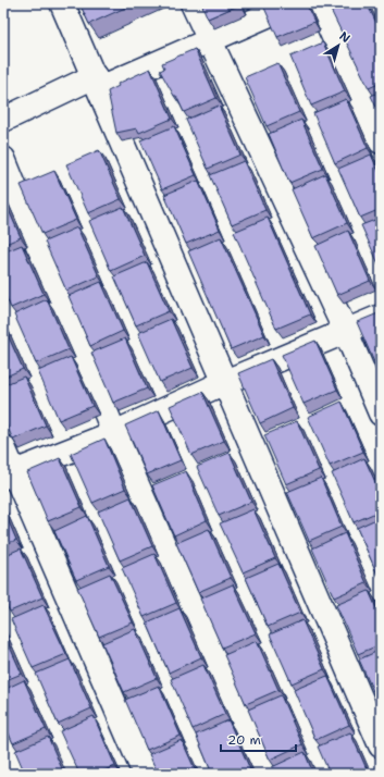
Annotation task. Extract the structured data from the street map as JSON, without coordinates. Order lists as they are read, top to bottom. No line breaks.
{"scale_bar":"20 m","north":"top right"}
